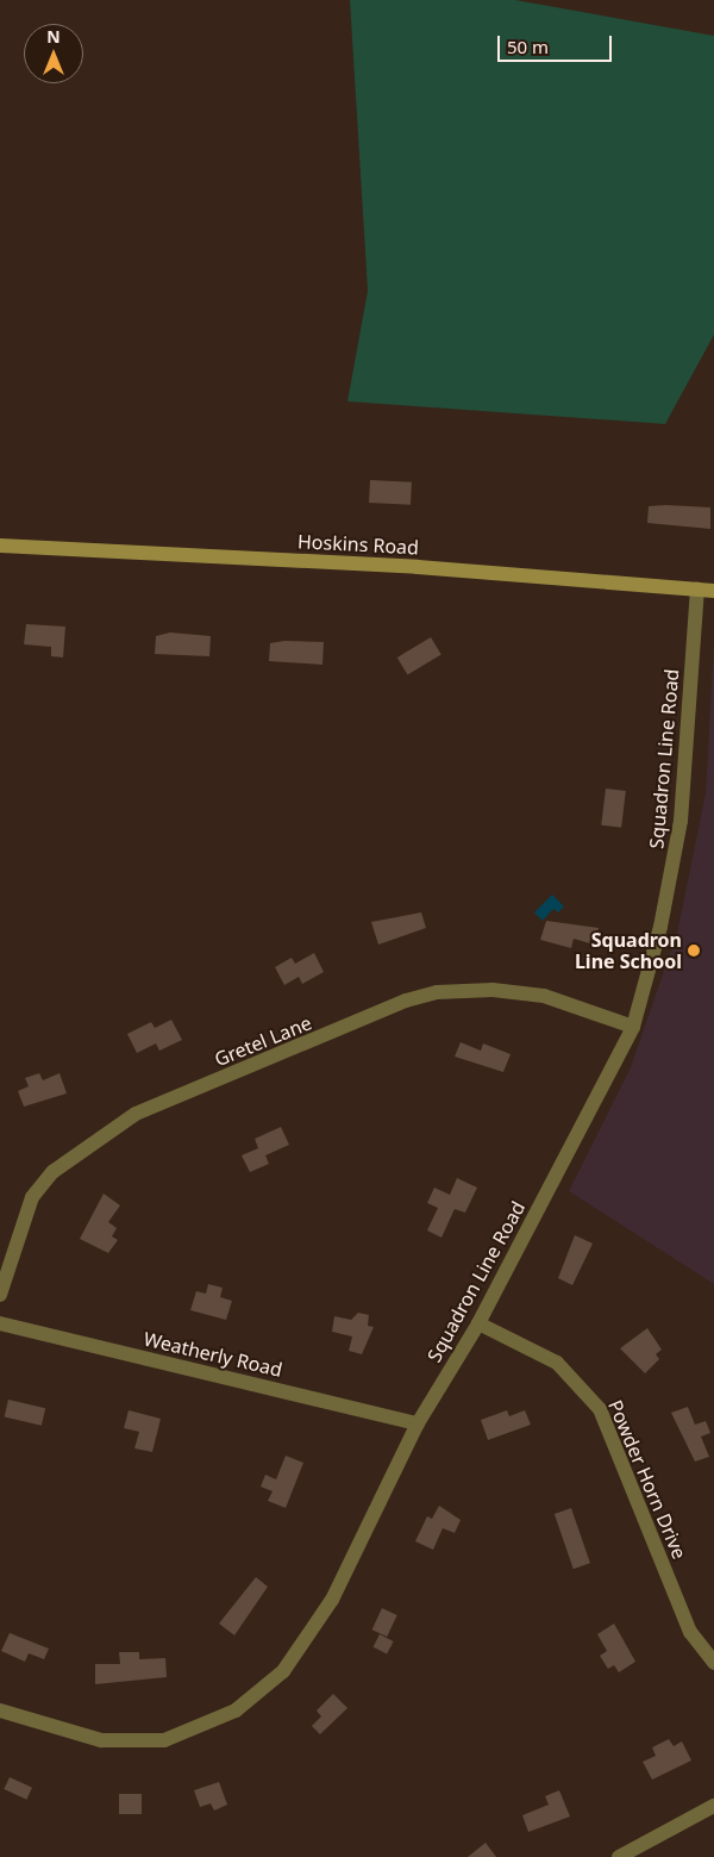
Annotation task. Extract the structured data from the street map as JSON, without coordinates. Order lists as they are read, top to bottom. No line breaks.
{"streets":{"street":["Hoskins Road","Squadron Line Road","Gretel Lane","Weatherly Road","Powder Horn Drive"]},"crossings":[["Hoskins Road","Squadron Line Road"],["Squadron Line Road","Gretel Lane"],["Squadron Line Road","Weatherly Road"],["Squadron Line Road","Powder Horn Drive"]],"places":["Squadron Line School"],"scale_bar":"50 m","north":"top"}
